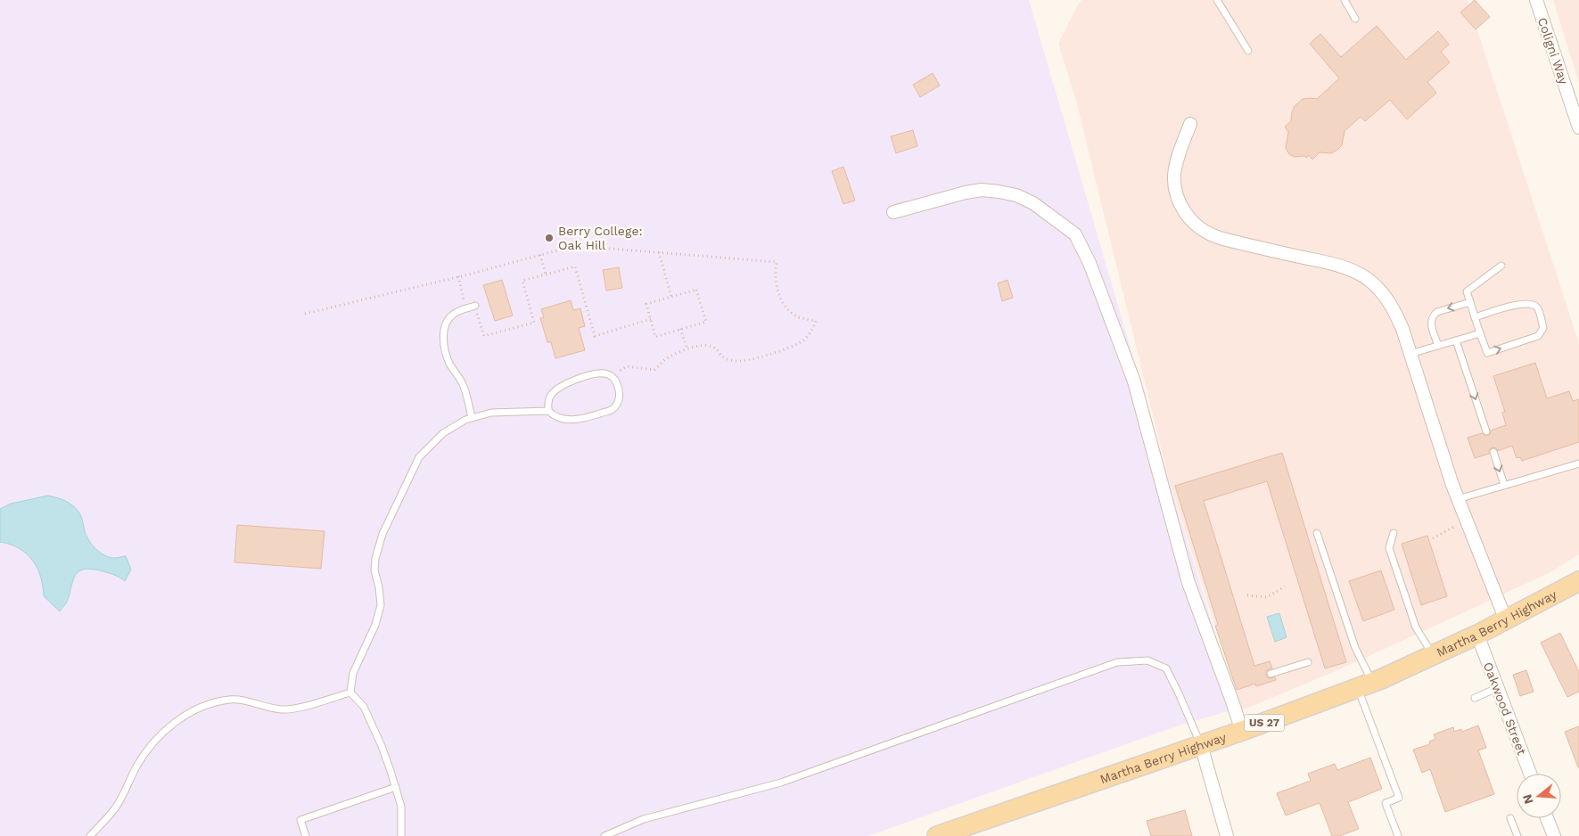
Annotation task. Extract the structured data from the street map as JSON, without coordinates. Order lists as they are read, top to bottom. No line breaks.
{"streets":{"main road":["Martha Berry Highway","US 27"],"street":["Coligni Way","Oakwood Street"]},"crossings":[["Martha Berry Highway","Oakwood Street"]],"places":["Berry College: Oak Hill"],"north":"left"}
